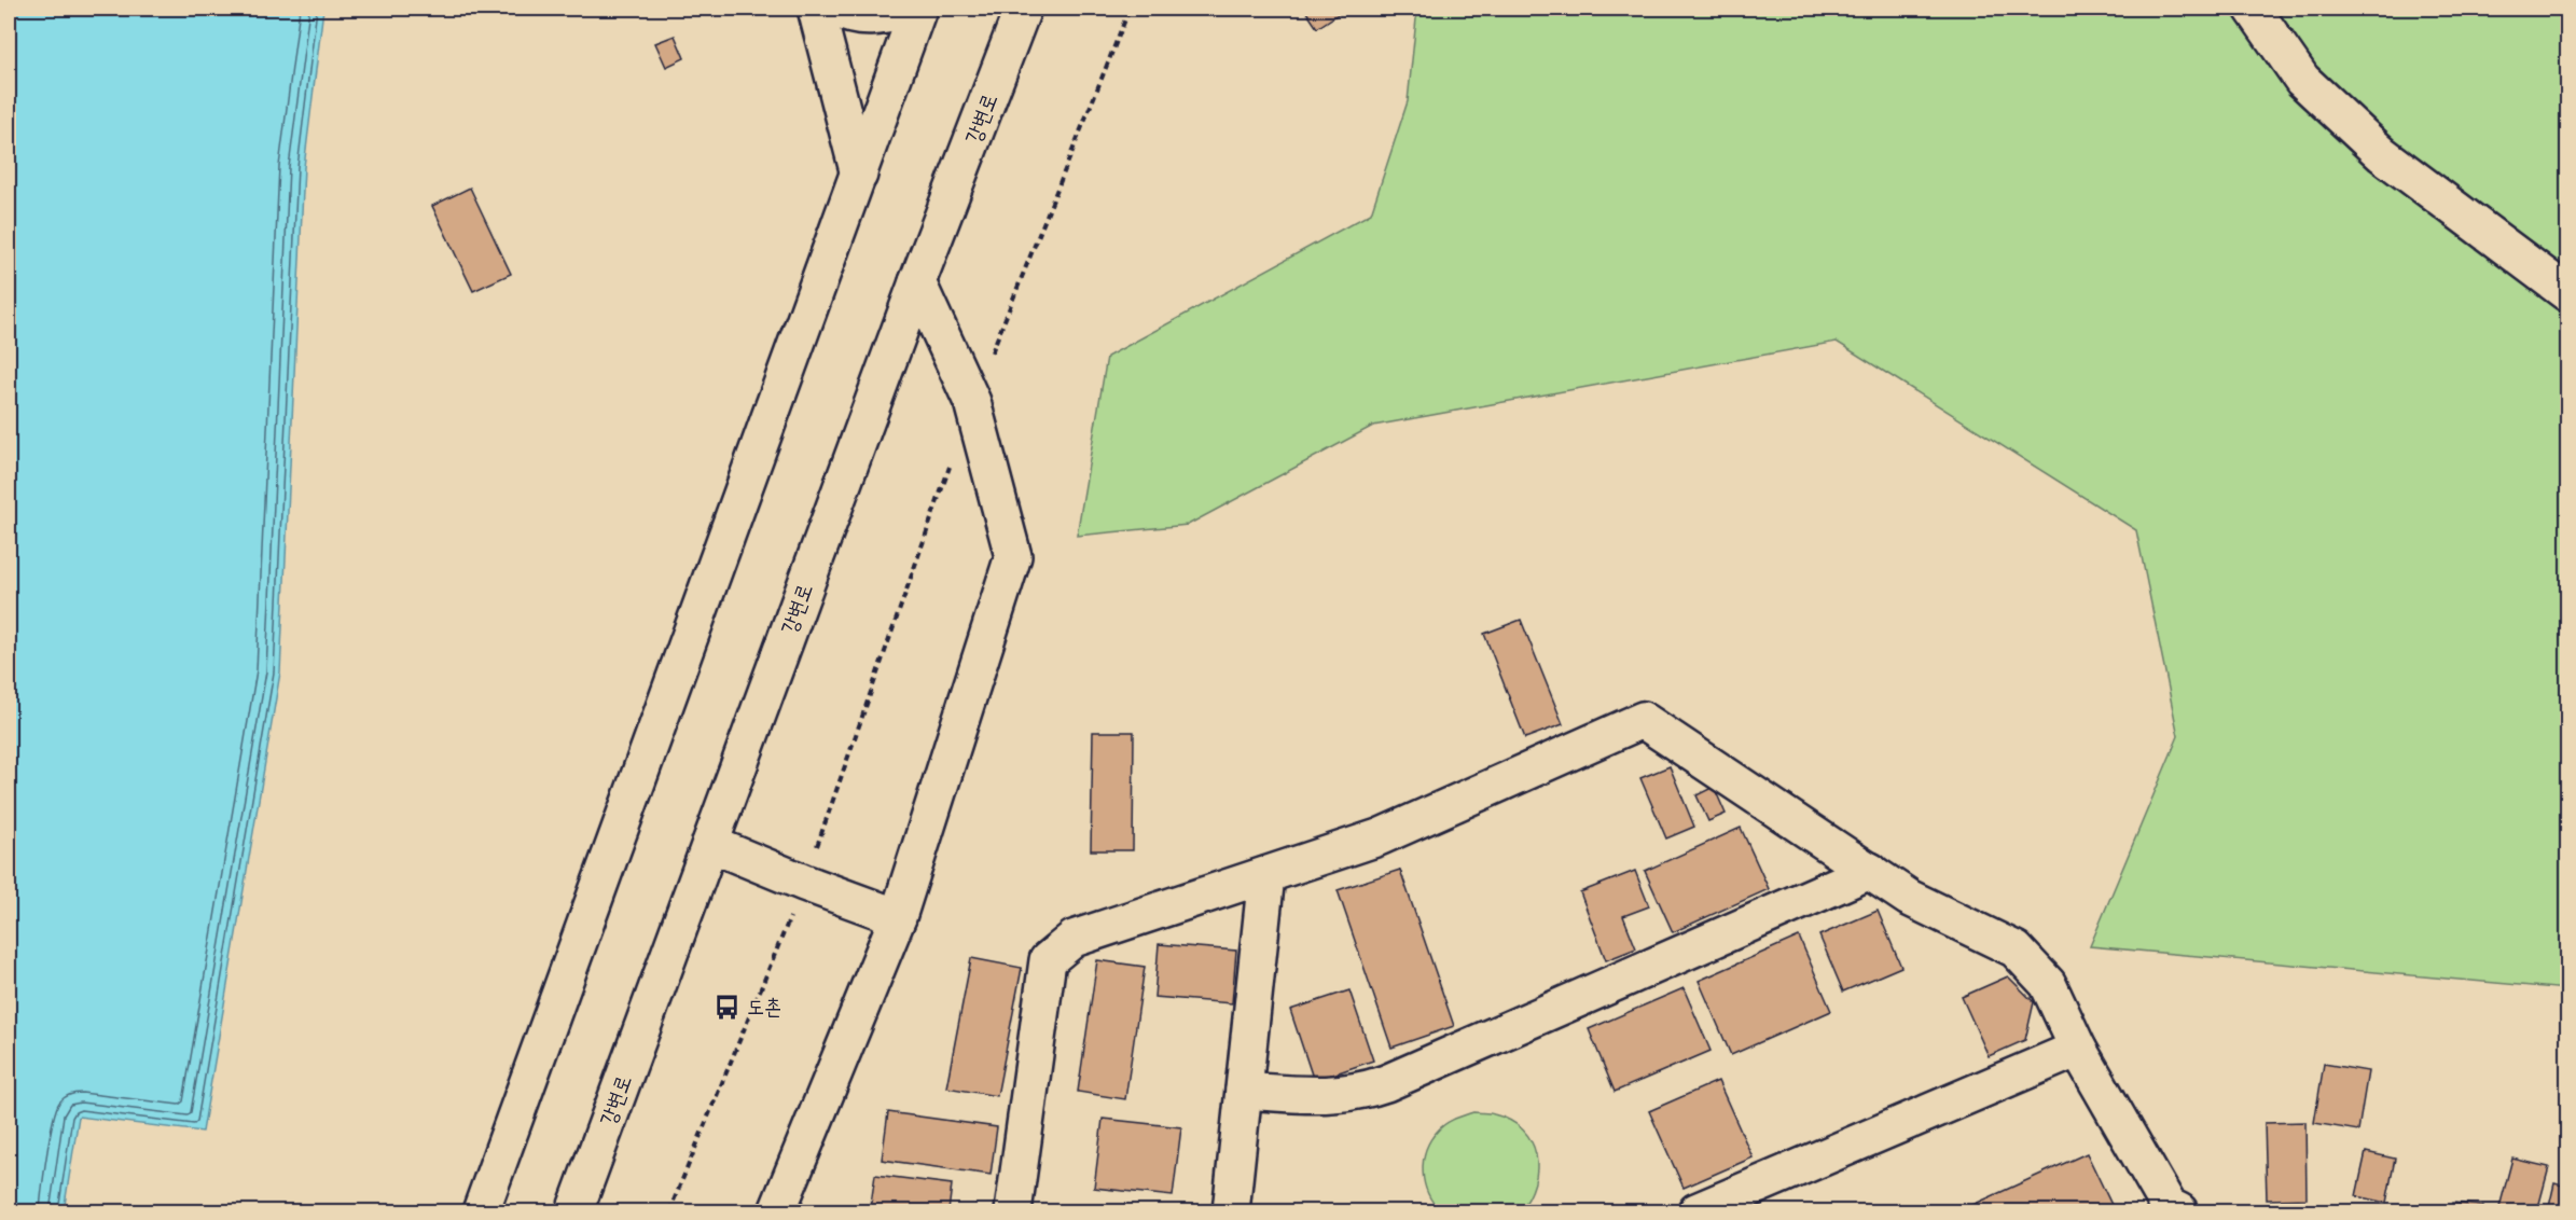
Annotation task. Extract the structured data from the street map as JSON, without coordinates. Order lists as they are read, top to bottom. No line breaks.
{"streets":{"street":["강변로"]},"places":{"bus stop":["도촌"]}}
